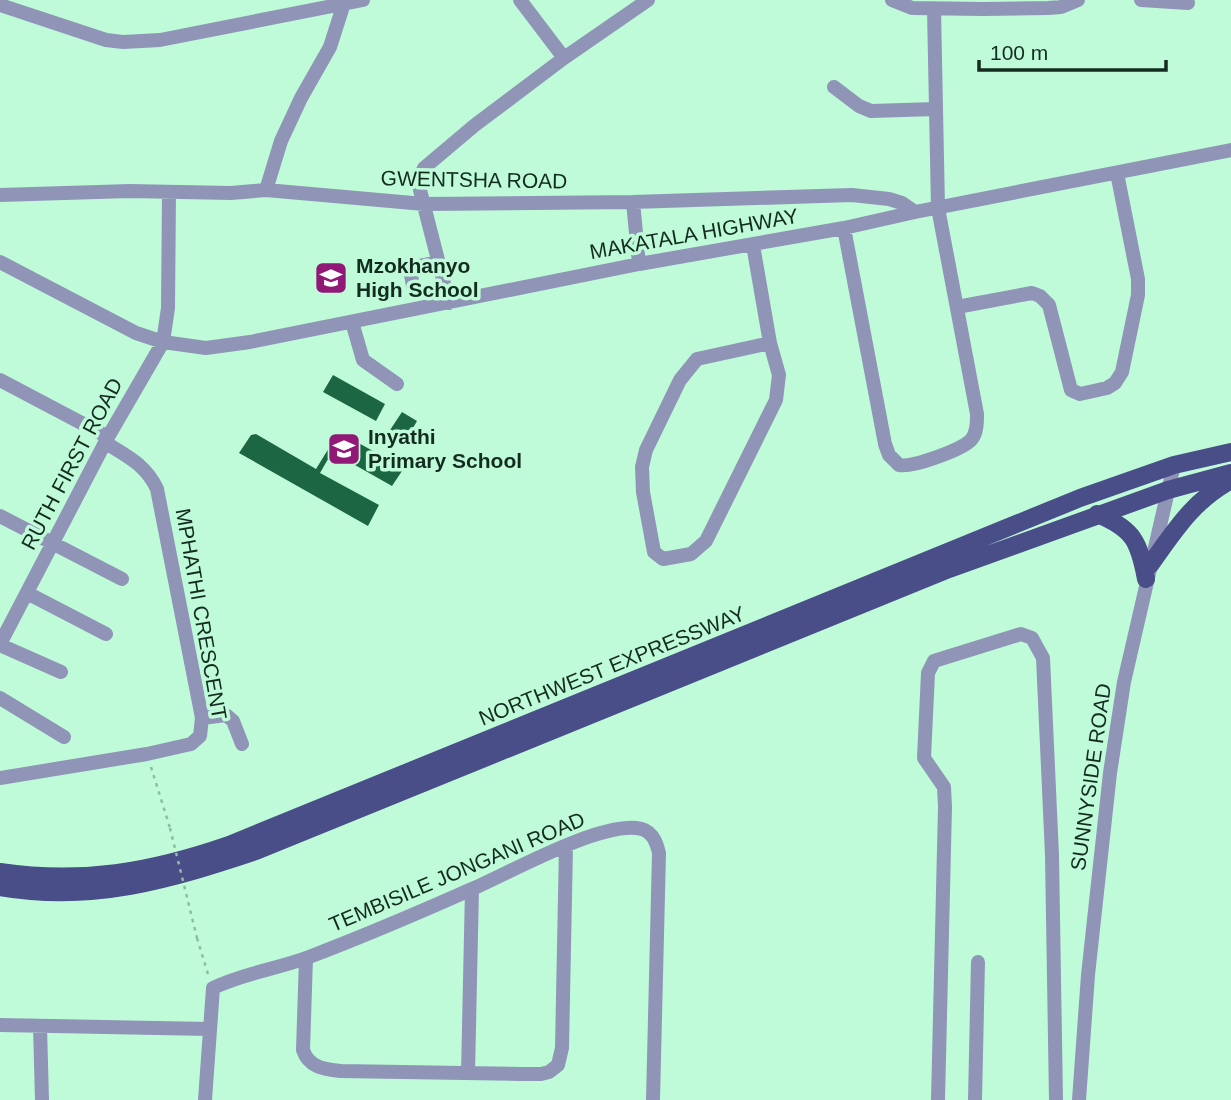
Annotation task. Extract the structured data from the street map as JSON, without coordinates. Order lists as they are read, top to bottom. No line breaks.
{"streets":{"main road":["NORTHWEST EXPRESSWAY"],"street":["GWENTSHA ROAD","MAKATALA HIGHWAY","RUTH FIRST ROAD","MPHATHI CRESCENT","SUNNYSIDE ROAD","TEMBISILE JONGANI ROAD"]},"crossings":[["GWENTSHA ROAD","MAKATALA HIGHWAY"],["MAKATALA HIGHWAY","RUTH FIRST ROAD"],["RUTH FIRST ROAD","MPHATHI CRESCENT"],["NORTHWEST EXPRESSWAY","SUNNYSIDE ROAD"]],"places":{"school or university":["Mzokhanyo High School","Inyathi Primary School"]},"scale_bar":"100 m"}
